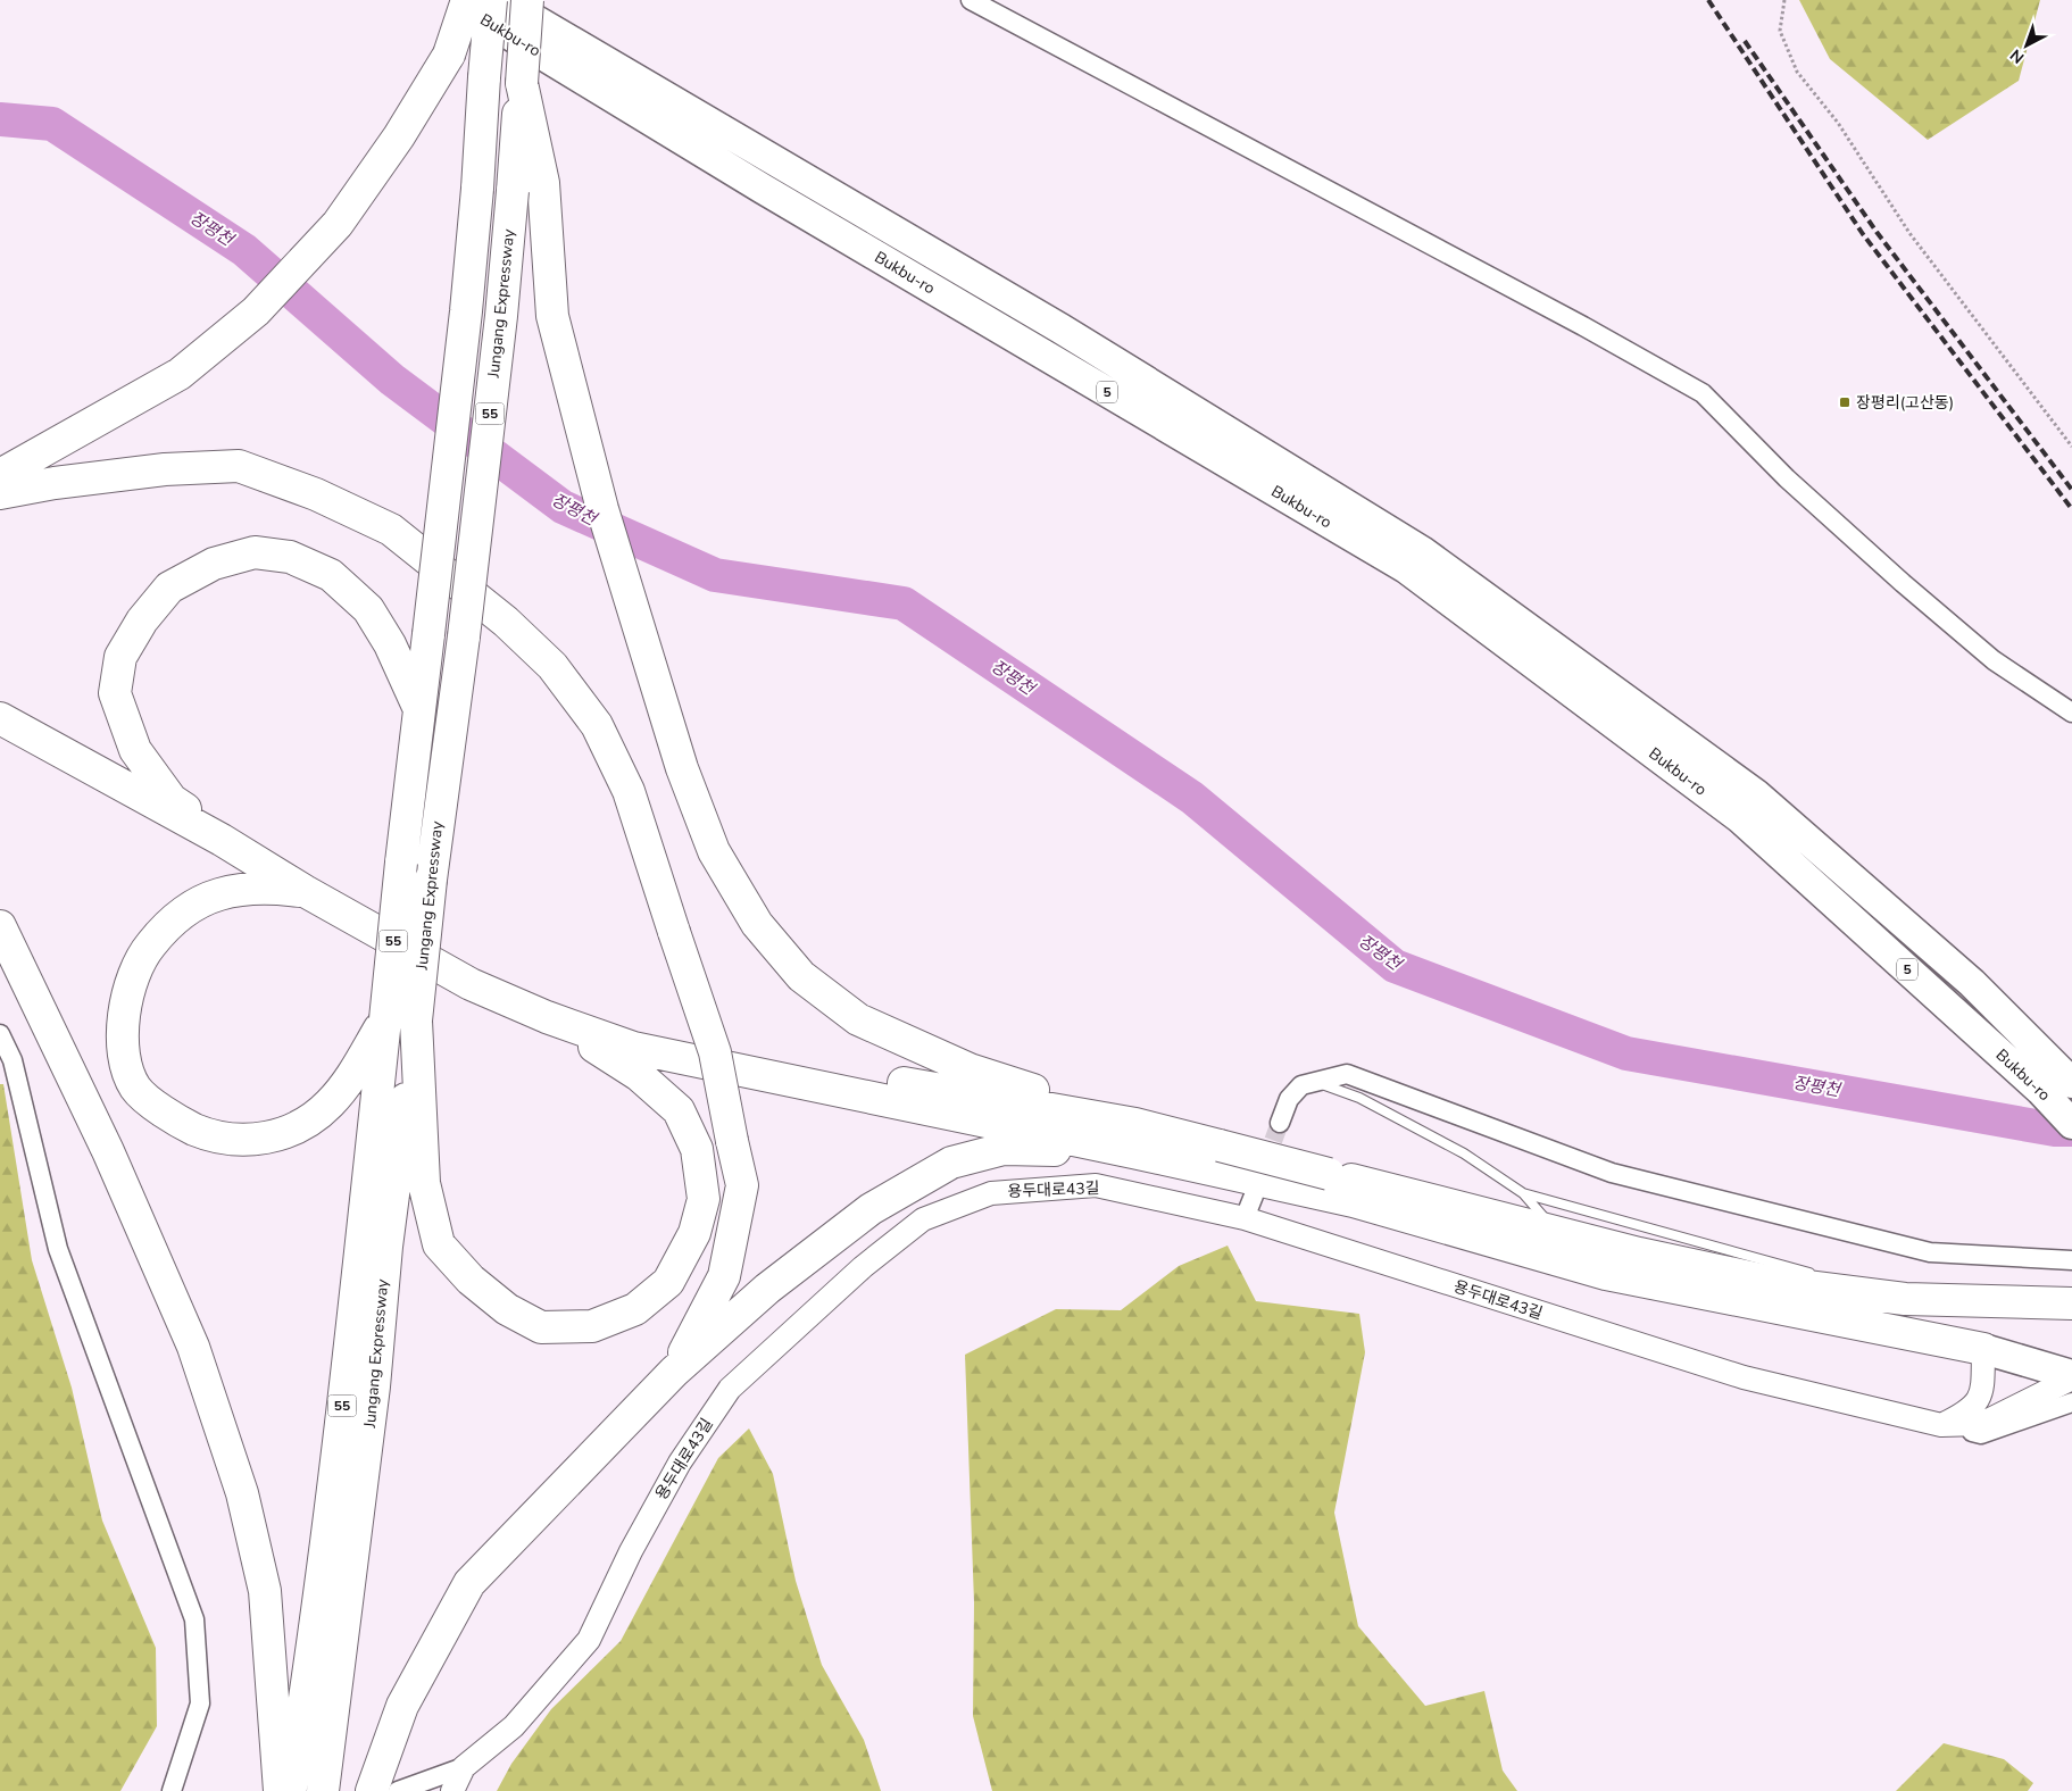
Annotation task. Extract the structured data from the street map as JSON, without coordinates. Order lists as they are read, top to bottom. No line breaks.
{"streets":{"highway":["Bukbu-ro","Jungang Expressway","5","55"],"street":["용두대로43길"]},"water":["장평천"],"places":{"transit":["장평리(고산동)"]},"north":"bottom left"}
